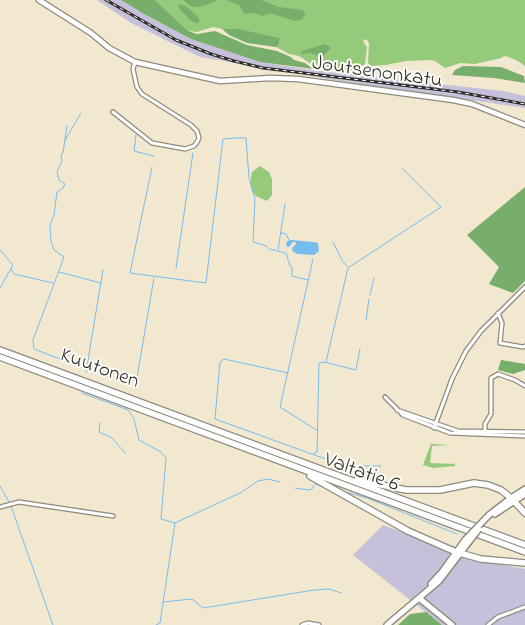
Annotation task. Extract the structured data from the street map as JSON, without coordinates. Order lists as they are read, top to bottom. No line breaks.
{"streets":{"highway":["Kuutonen","Valtatie 6"],"street":["Joutsenonkatu"]},"crossings":[["Kuutonen","Valtatie 6"]]}
